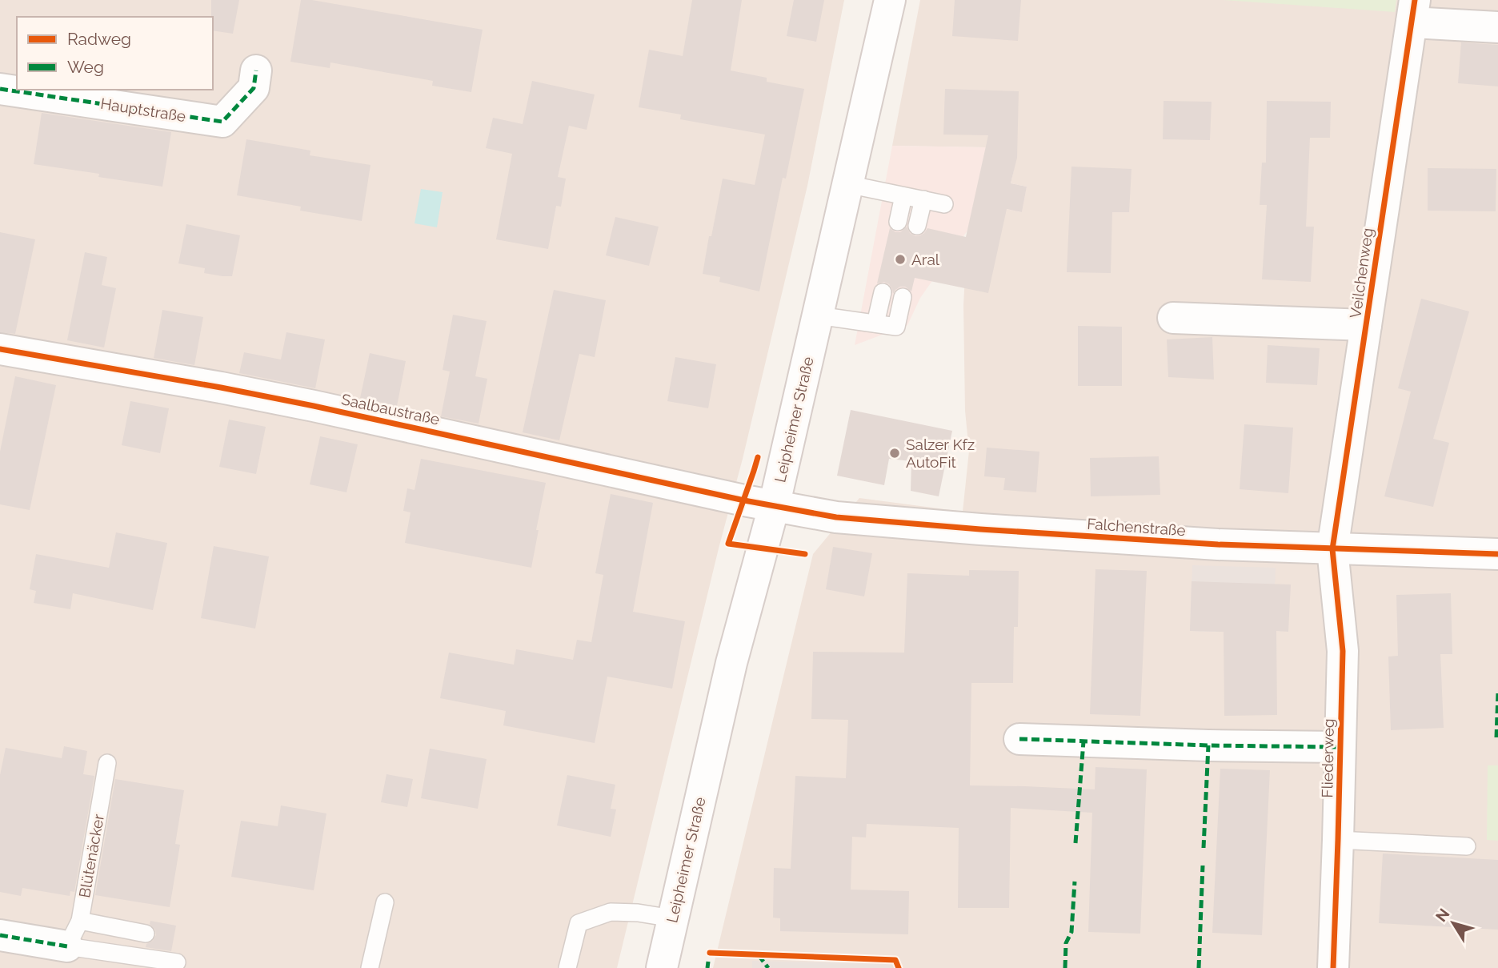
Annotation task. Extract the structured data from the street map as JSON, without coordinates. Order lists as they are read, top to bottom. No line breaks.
{"streets":{"street":["Hauptstraße","Veilchenweg","Saalbaustraße","Leipheimer Straße","Falchenstraße","Fliederweg"],"lane":["Blütenäcker"]},"crossings":[["Veilchenweg","Falchenstraße"],["Veilchenweg","Fliederweg"],["Saalbaustraße","Leipheimer Straße"],["Saalbaustraße","Falchenstraße"],["Leipheimer Straße","Falchenstraße"],["Falchenstraße","Fliederweg"]],"places":["Aral","Salzer Kfz AutoFit"],"legend":["Radweg","Weg"],"north":"top left"}
